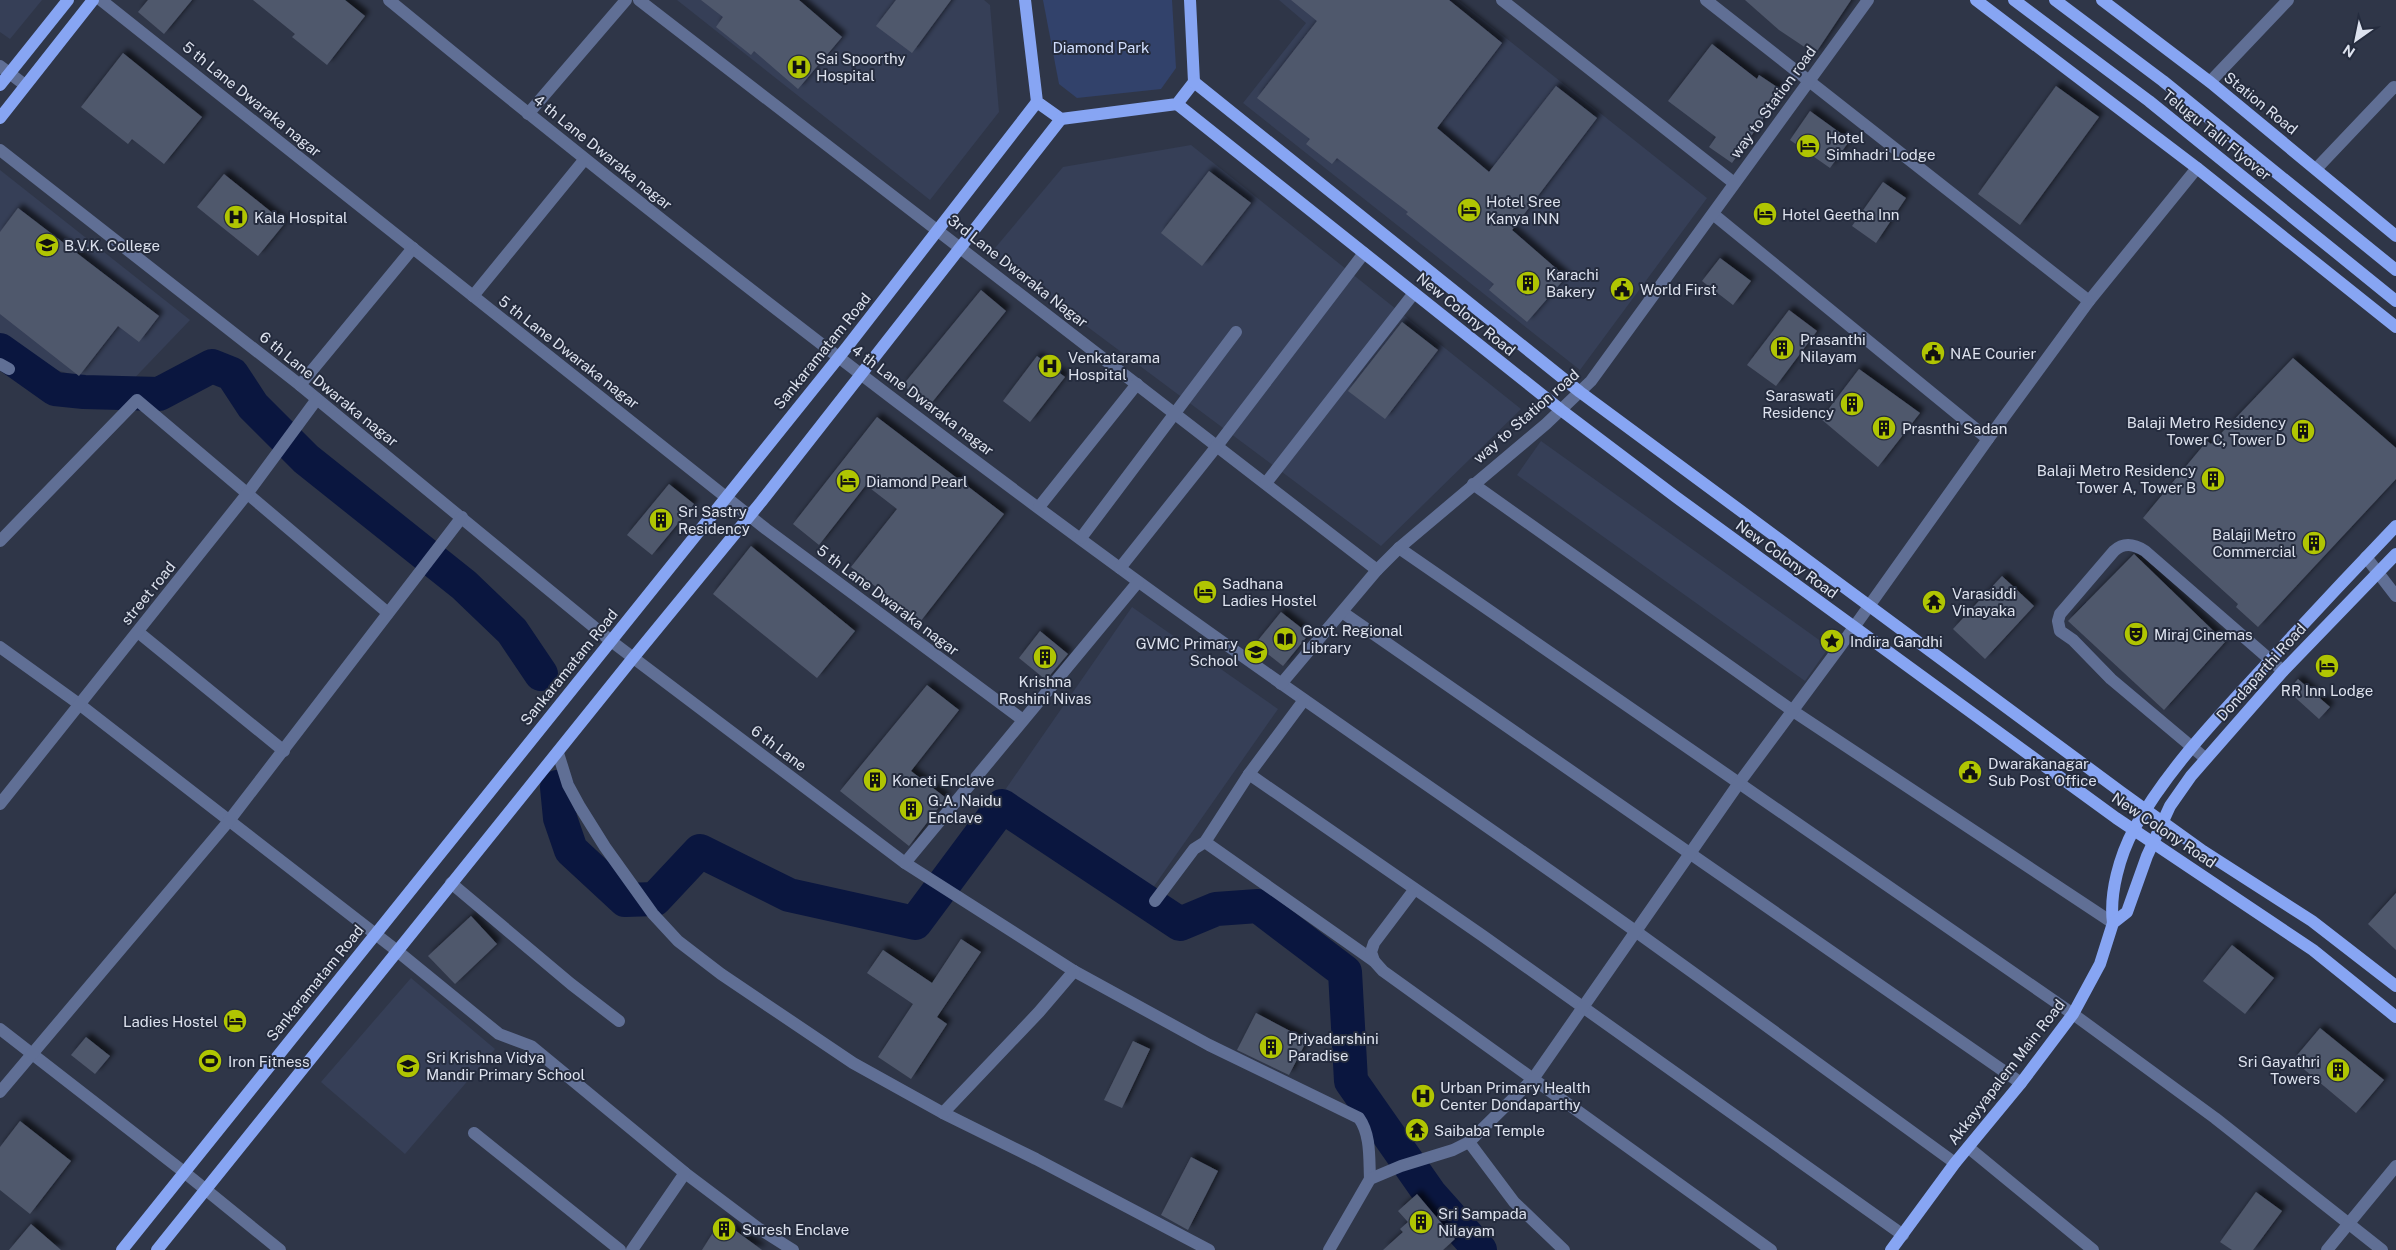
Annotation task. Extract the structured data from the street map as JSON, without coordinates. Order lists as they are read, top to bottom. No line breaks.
{"streets":{"main road":["Station Road","Telugu Talli Flyover","New Colony Road","Sankaramatam Road","Dondaparthi Road","Akkayyapalem Main Road"],"street":["5 th Lane Dwaraka nagar","way to Station road","4 th Lane Dwaraka nagar","3rd Lane Dwaraka Nagar","6 th Lane Dwaraka nagar","street road","6 th Lane"]},"crossings":[["5 th Lane Dwaraka nagar","Sankaramatam Road"],["way to Station road","4 th Lane Dwaraka nagar"],["way to Station road","3rd Lane Dwaraka Nagar"],["way to Station road","New Colony Road"],["4 th Lane Dwaraka nagar","Sankaramatam Road"],["4 th Lane Dwaraka nagar","Akkayyapalem Main Road"],["3rd Lane Dwaraka Nagar","Sankaramatam Road"],["New Colony Road","Dondaparthi Road"],["New Colony Road","Akkayyapalem Main Road"],["Sankaramatam Road","6 th Lane Dwaraka nagar"],["6 th Lane Dwaraka nagar","street road"],["6 th Lane Dwaraka nagar","6 th Lane"],["Dondaparthi Road","Akkayyapalem Main Road"]],"parks":["Diamond Park"],"places":{"hospital":["Sai Spoorthy Hospital","Kala Hospital","Venkatarama Hospital","Urban Primary Health Center Dondaparthy"],"hotel":["Hotel Simhadri Lodge","Hotel Sree Kanya INN","Hotel Geetha Inn","Diamond Pearl","Sadhana Ladies Hostel","RR Inn Lodge","Ladies Hostel"],"school or university":["B.V.K. College","GVMC Primary School","Sri Krishna Vidya Mandir Primary School"],"building":["Karachi Bakery","Prasanthi Nilayam","Saraswati Residency","Prasnthi Sadan","Balaji Metro Residency Tower C, Tower D","Balaji Metro Residency Tower A, Tower B","Sri Sastry Residency","Balaji Metro Commercial","Krishna Roshini Nivas","Koneti Enclave","G.A. Naidu Enclave","Priyadarshini Paradise","Sri Gayathri Towers","Sri Sampada Nilayam","Suresh Enclave"],"public building":["World First","NAE Courier","Dwarakanagar Sub Post Office"],"temple":["Varasiddi Vinayaka","Saibaba Temple"],"theatre":["Miraj Cinemas"],"library":["Govt. Regional Library"],"place":["Indira Gandhi"],"sports":["Iron Fitness"]},"north":"bottom left"}
